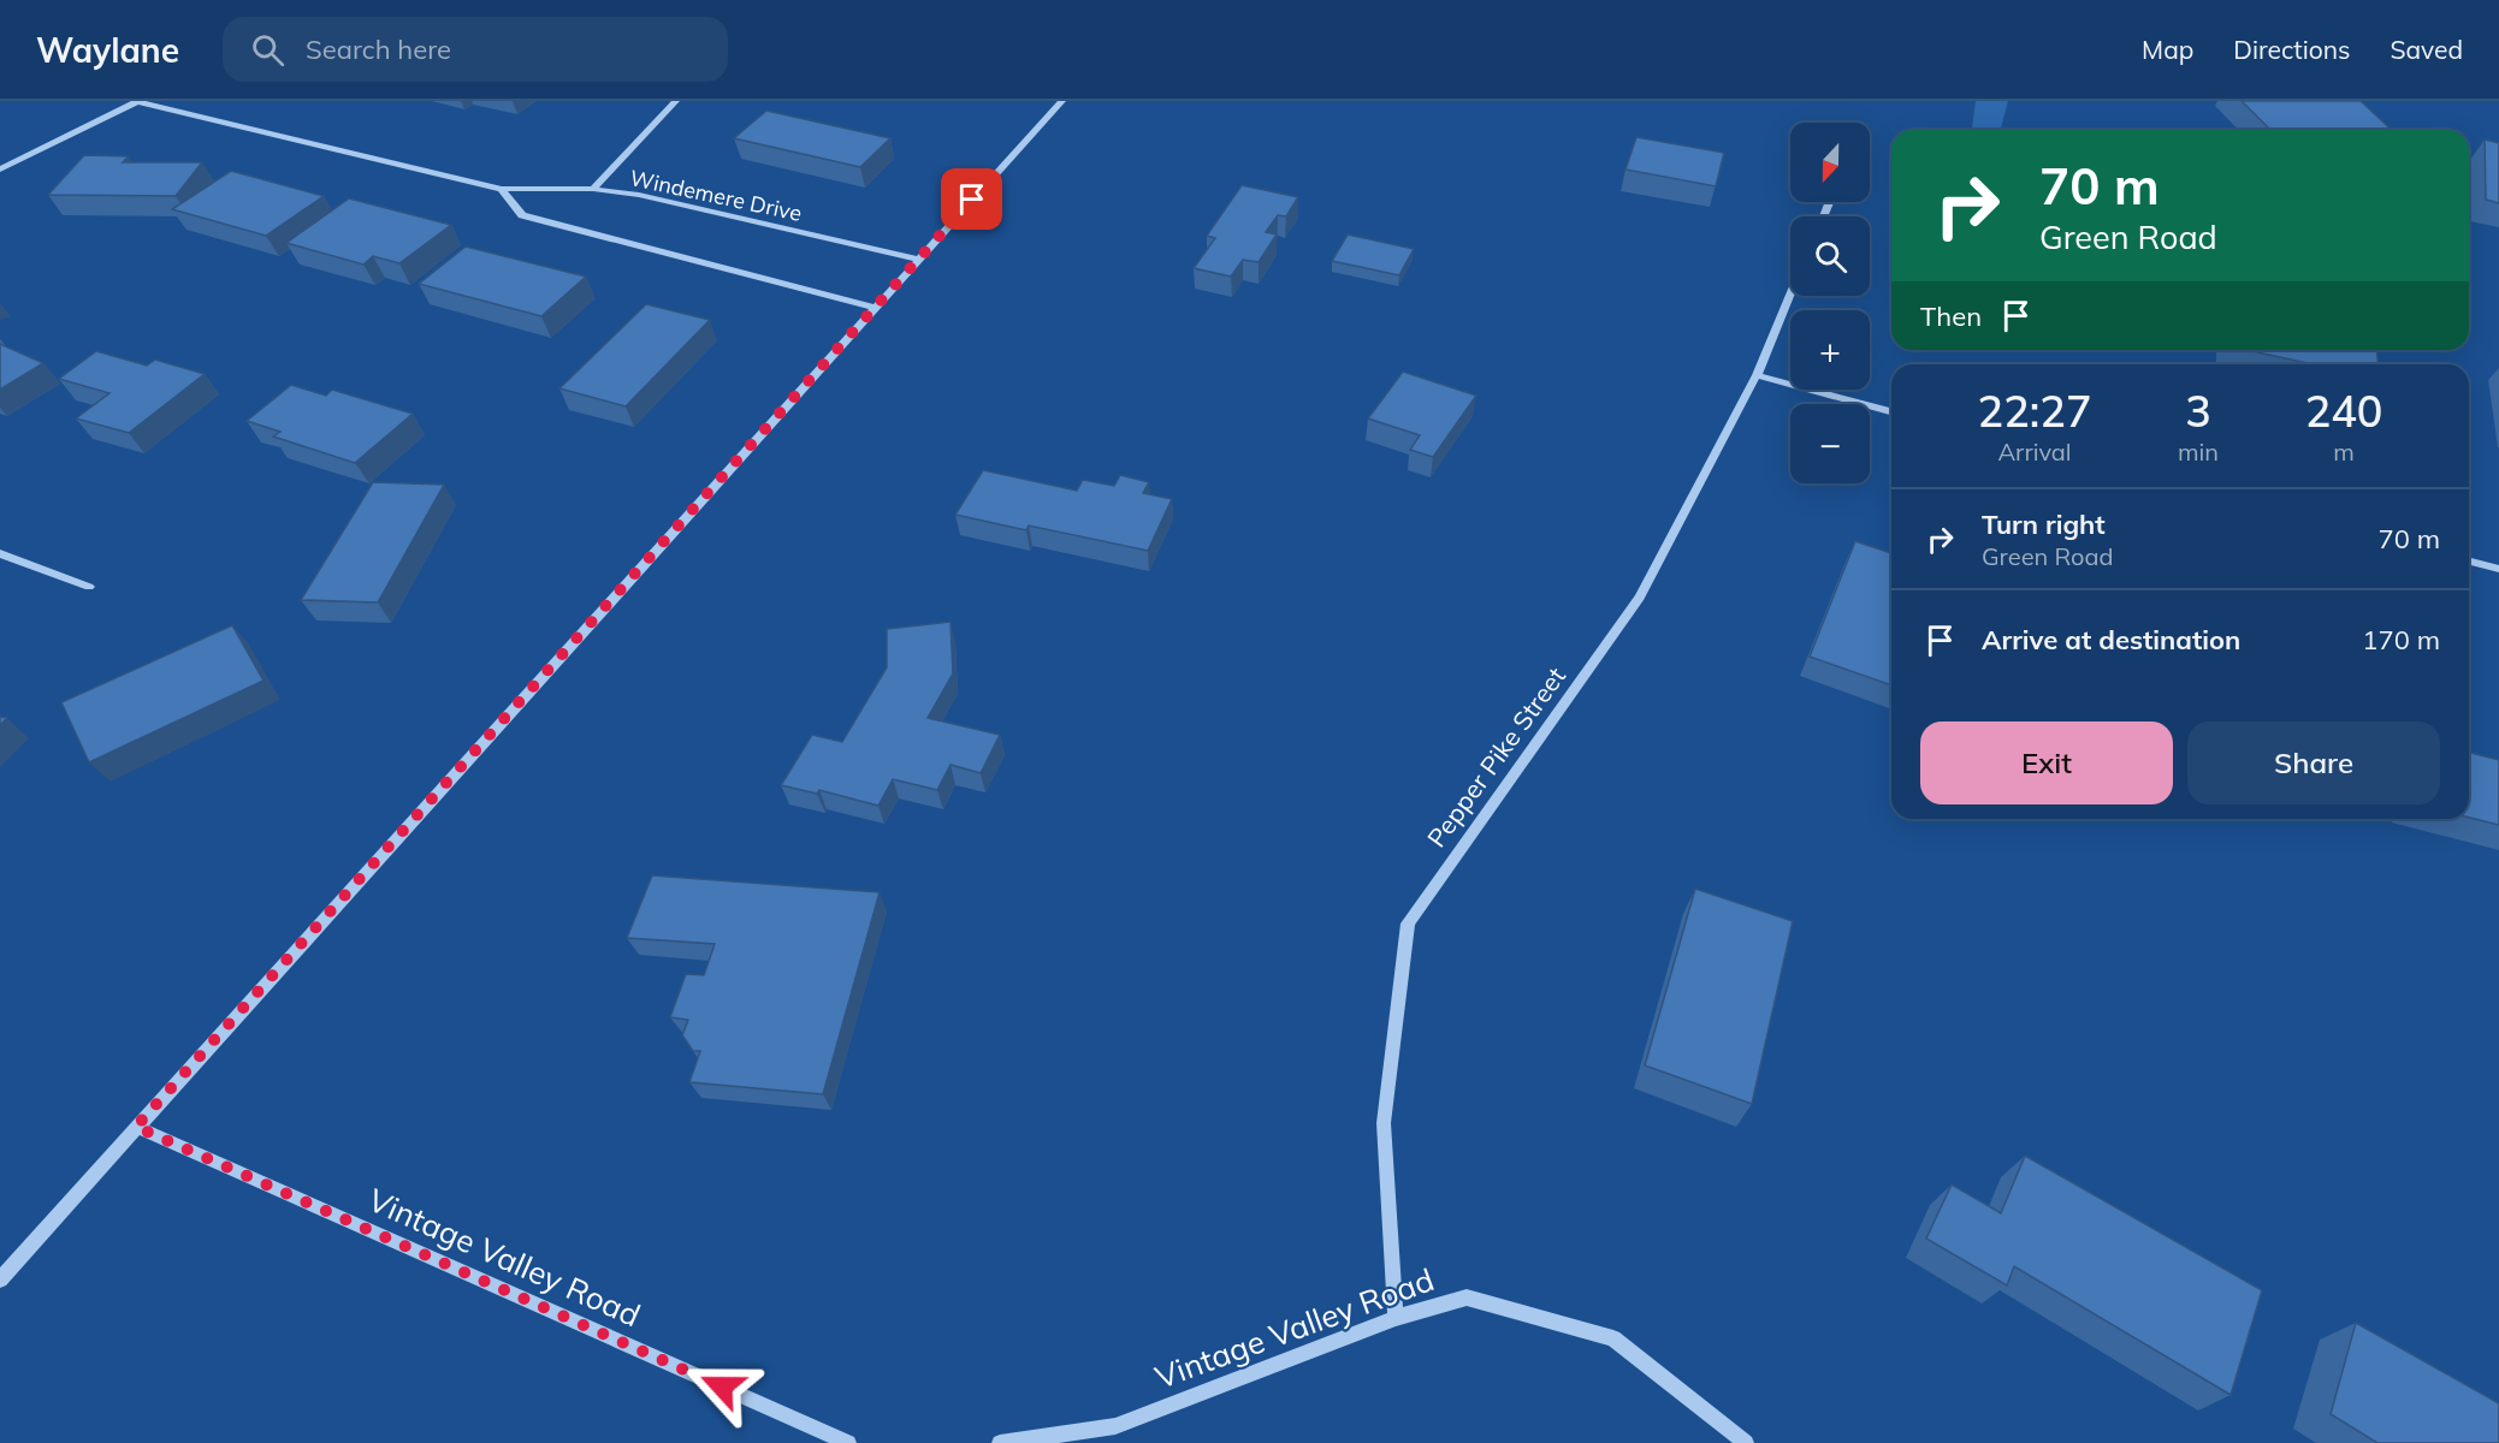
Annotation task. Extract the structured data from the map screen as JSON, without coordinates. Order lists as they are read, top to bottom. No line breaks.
{"streets":{"street":["Windemere Drive","Pepper Pike Street","Vintage Valley Road"]},"crossings":[["Pepper Pike Street","Vintage Valley Road"]],"north":"bottom","page":{"header":"Waylane","search":"Search here","nav":["Map","Directions","Saved"],"map_buttons":["+","−"],"turn":["70 m","Green Road"],"then":"Then","eta":["22:27","Arrival","3","min","240","m"],"list":[{"name":"Turn right","note":"Green Road","value":"70 m"},{"name":"Arrive at destination","value":"170 m"}],"buttons":["Exit","Share"]}}
